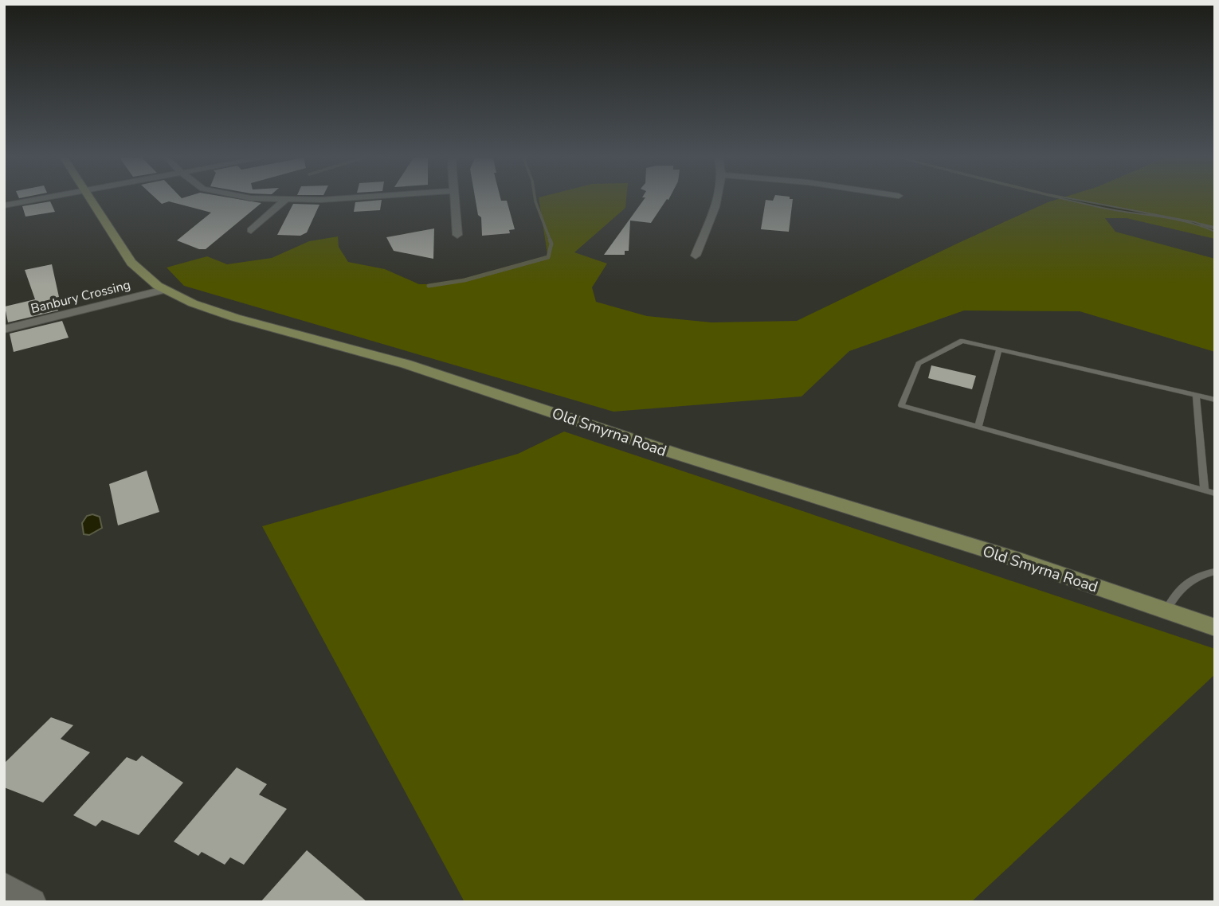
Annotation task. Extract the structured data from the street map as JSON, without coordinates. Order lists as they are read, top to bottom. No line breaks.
{"streets":{"street":["Banbury Crossing","Old Smyrna Road"]},"crossings":[["Banbury Crossing","Old Smyrna Road"]]}
